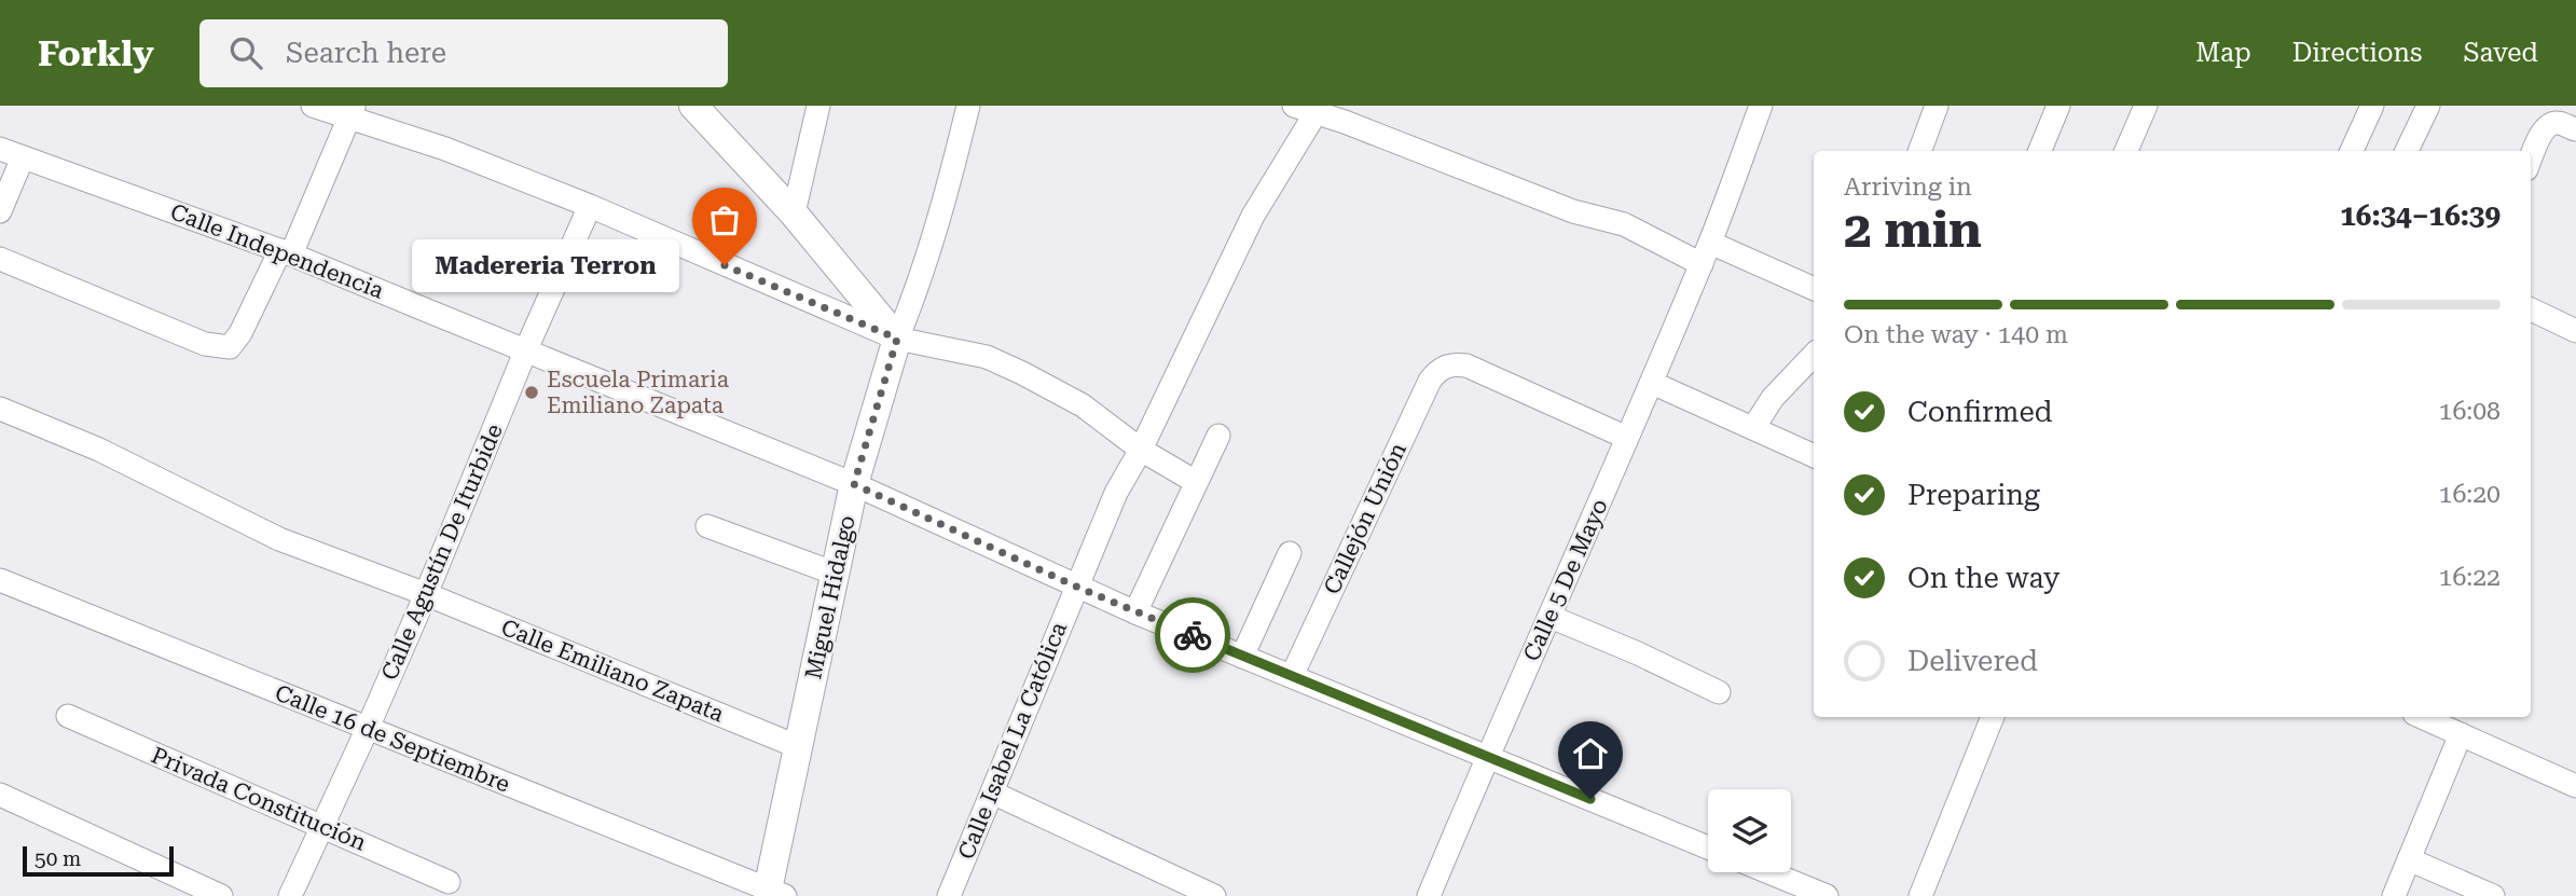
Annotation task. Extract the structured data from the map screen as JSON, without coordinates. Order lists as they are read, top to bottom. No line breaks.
{"streets":{"main road":["Miguel Hidalgo"],"street":["Calle Independencia","Callejón Unión","Calle Agustín De Iturbide","Calle 5 De Mayo","Calle Emiliano Zapata","Calle 16 de Septiembre","Calle Isabel La Católica","Privada Constitución"]},"crossings":[["Calle Independencia","Callejón Unión"],["Calle Independencia","Calle Agustín De Iturbide"],["Calle Independencia","Calle 5 De Mayo"],["Calle Independencia","Miguel Hidalgo"],["Calle Independencia","Calle Isabel La Católica"],["Callejón Unión","Calle 5 De Mayo"],["Calle Agustín De Iturbide","Calle Emiliano Zapata"],["Calle Agustín De Iturbide","Calle 16 de Septiembre"],["Calle Agustín De Iturbide","Privada Constitución"],["Miguel Hidalgo","Calle Emiliano Zapata"],["Miguel Hidalgo","Calle 16 de Septiembre"]],"places":["Madereria Terron","Escuela Primaria Emiliano Zapata"],"scale_bar":"50 m","page":{"header":"Forkly","search":"Search here","nav":["Map","Directions","Saved"],"heading":["2 min","Arriving in","16:34–16:39"],"bubble":"Madereria Terron","bar":"On the way · 140 m","list":[["Confirmed","16:08"],["Preparing","16:20"],["On the way","16:22"],"Delivered"],"scale":"50 m"}}
